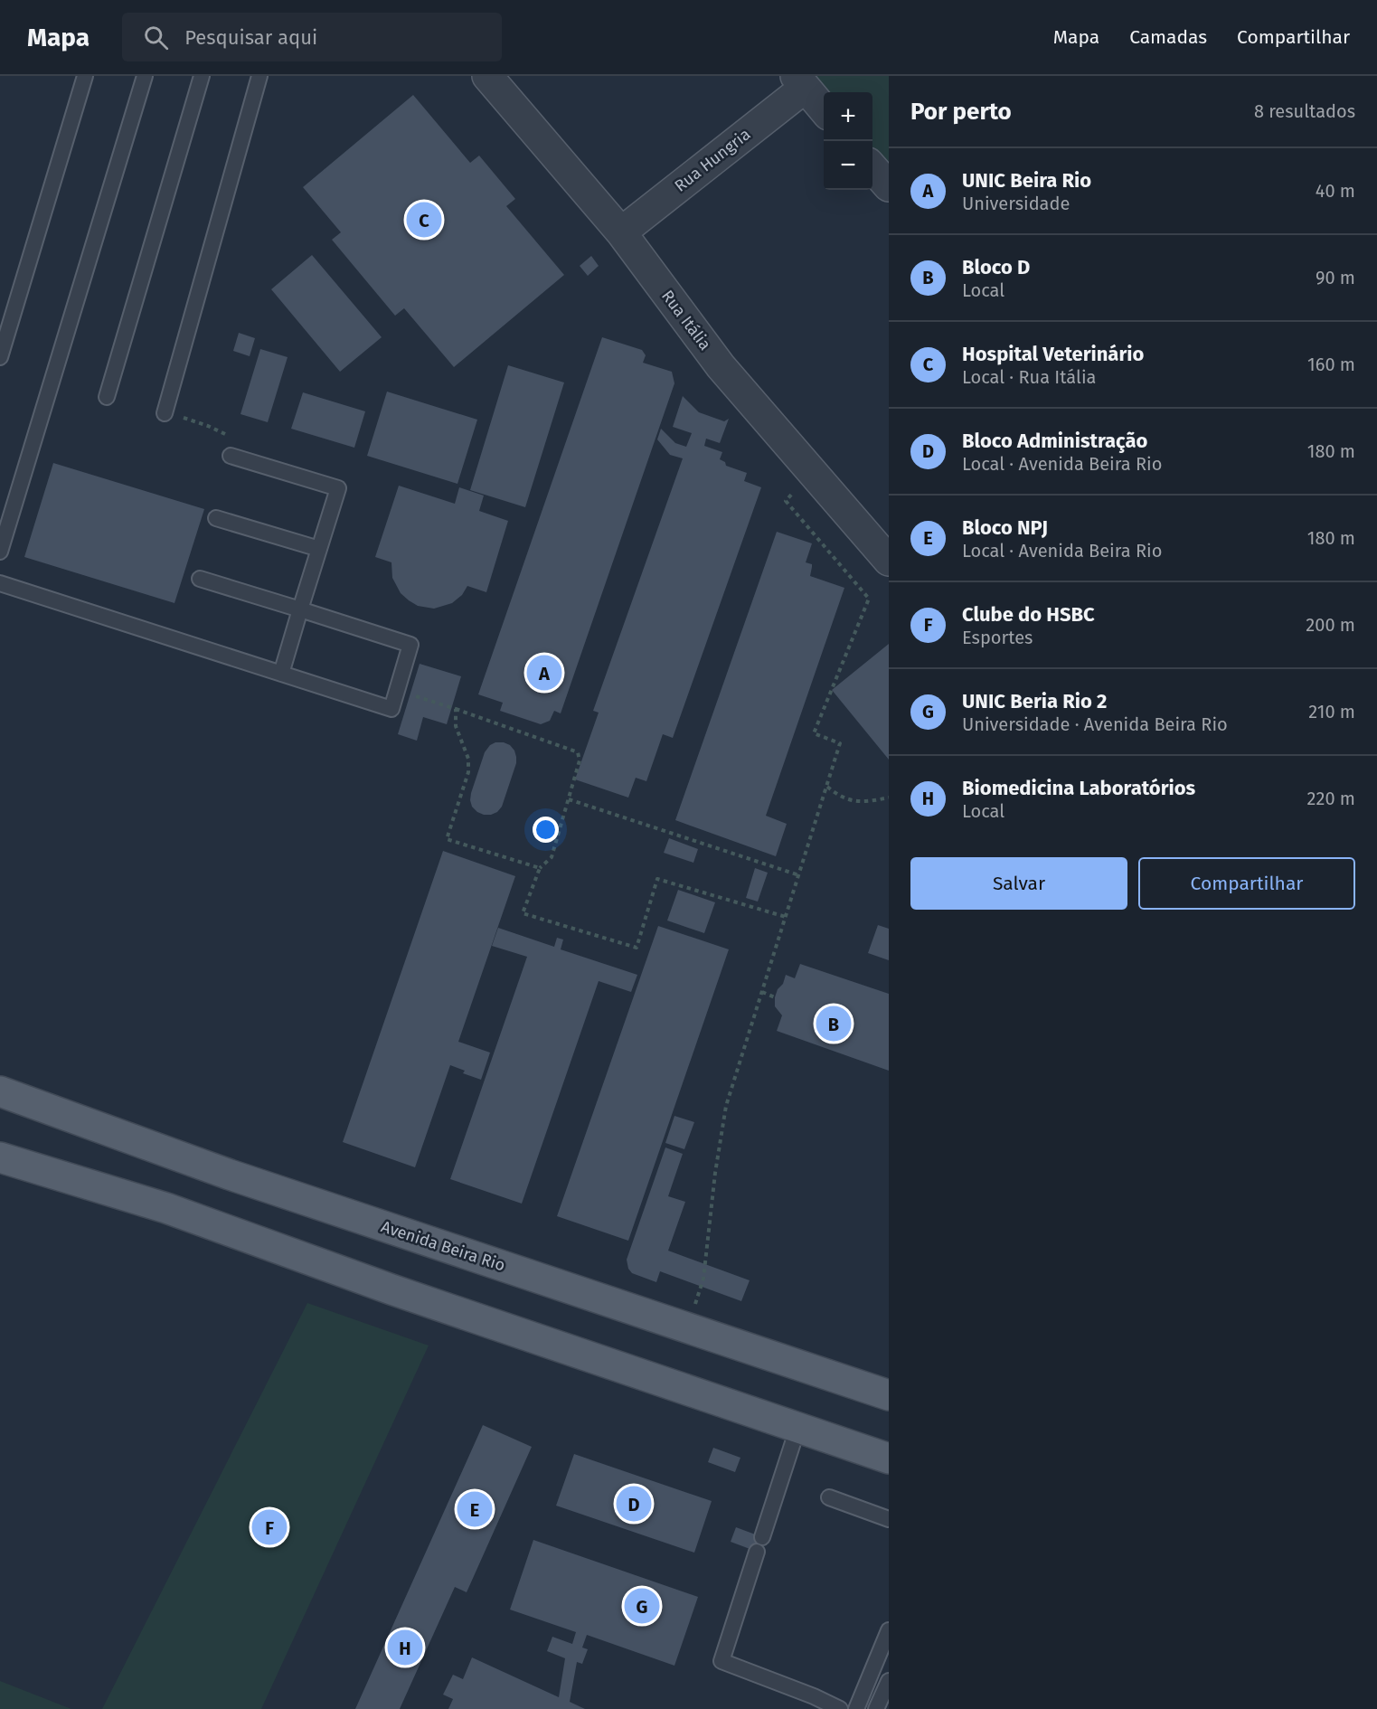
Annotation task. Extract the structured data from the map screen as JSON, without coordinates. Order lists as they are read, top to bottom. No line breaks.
{"streets":{"main road":["Avenida Beira Rio"],"street":["Rua Hungria","Rua Itália"]},"crossings":[["Rua Hungria","Rua Itália"]],"page":{"header":"Mapa","search":"Pesquisar aqui","nav":["Mapa","Camadas","Compartilhar"],"heading":["Por perto","8 resultados"],"map_buttons":["+","−"],"list":[{"mark":"A","name":"UNIC Beira Rio","note":"Universidade","value":"40 m"},{"mark":"B","name":"Bloco D","note":"Local","value":"90 m"},{"mark":"C","name":"Hospital Veterinário","note":"Local · Rua Itália","value":"160 m"},{"mark":"D","name":"Bloco Administração","note":"Local · Avenida Beira Rio","value":"180 m"},{"mark":"E","name":"Bloco NPJ","note":"Local · Avenida Beira Rio","value":"180 m"},{"mark":"F","name":"Clube do HSBC","note":"Esportes","value":"200 m"},{"mark":"G","name":"UNIC Beria Rio 2","note":"Universidade · Avenida Beira Rio","value":"210 m"},{"mark":"H","name":"Biomedicina Laboratórios","note":"Local","value":"220 m"}],"pins":["C","A","B","D","E","F","G","H"],"buttons":["Salvar","Compartilhar"]}}
